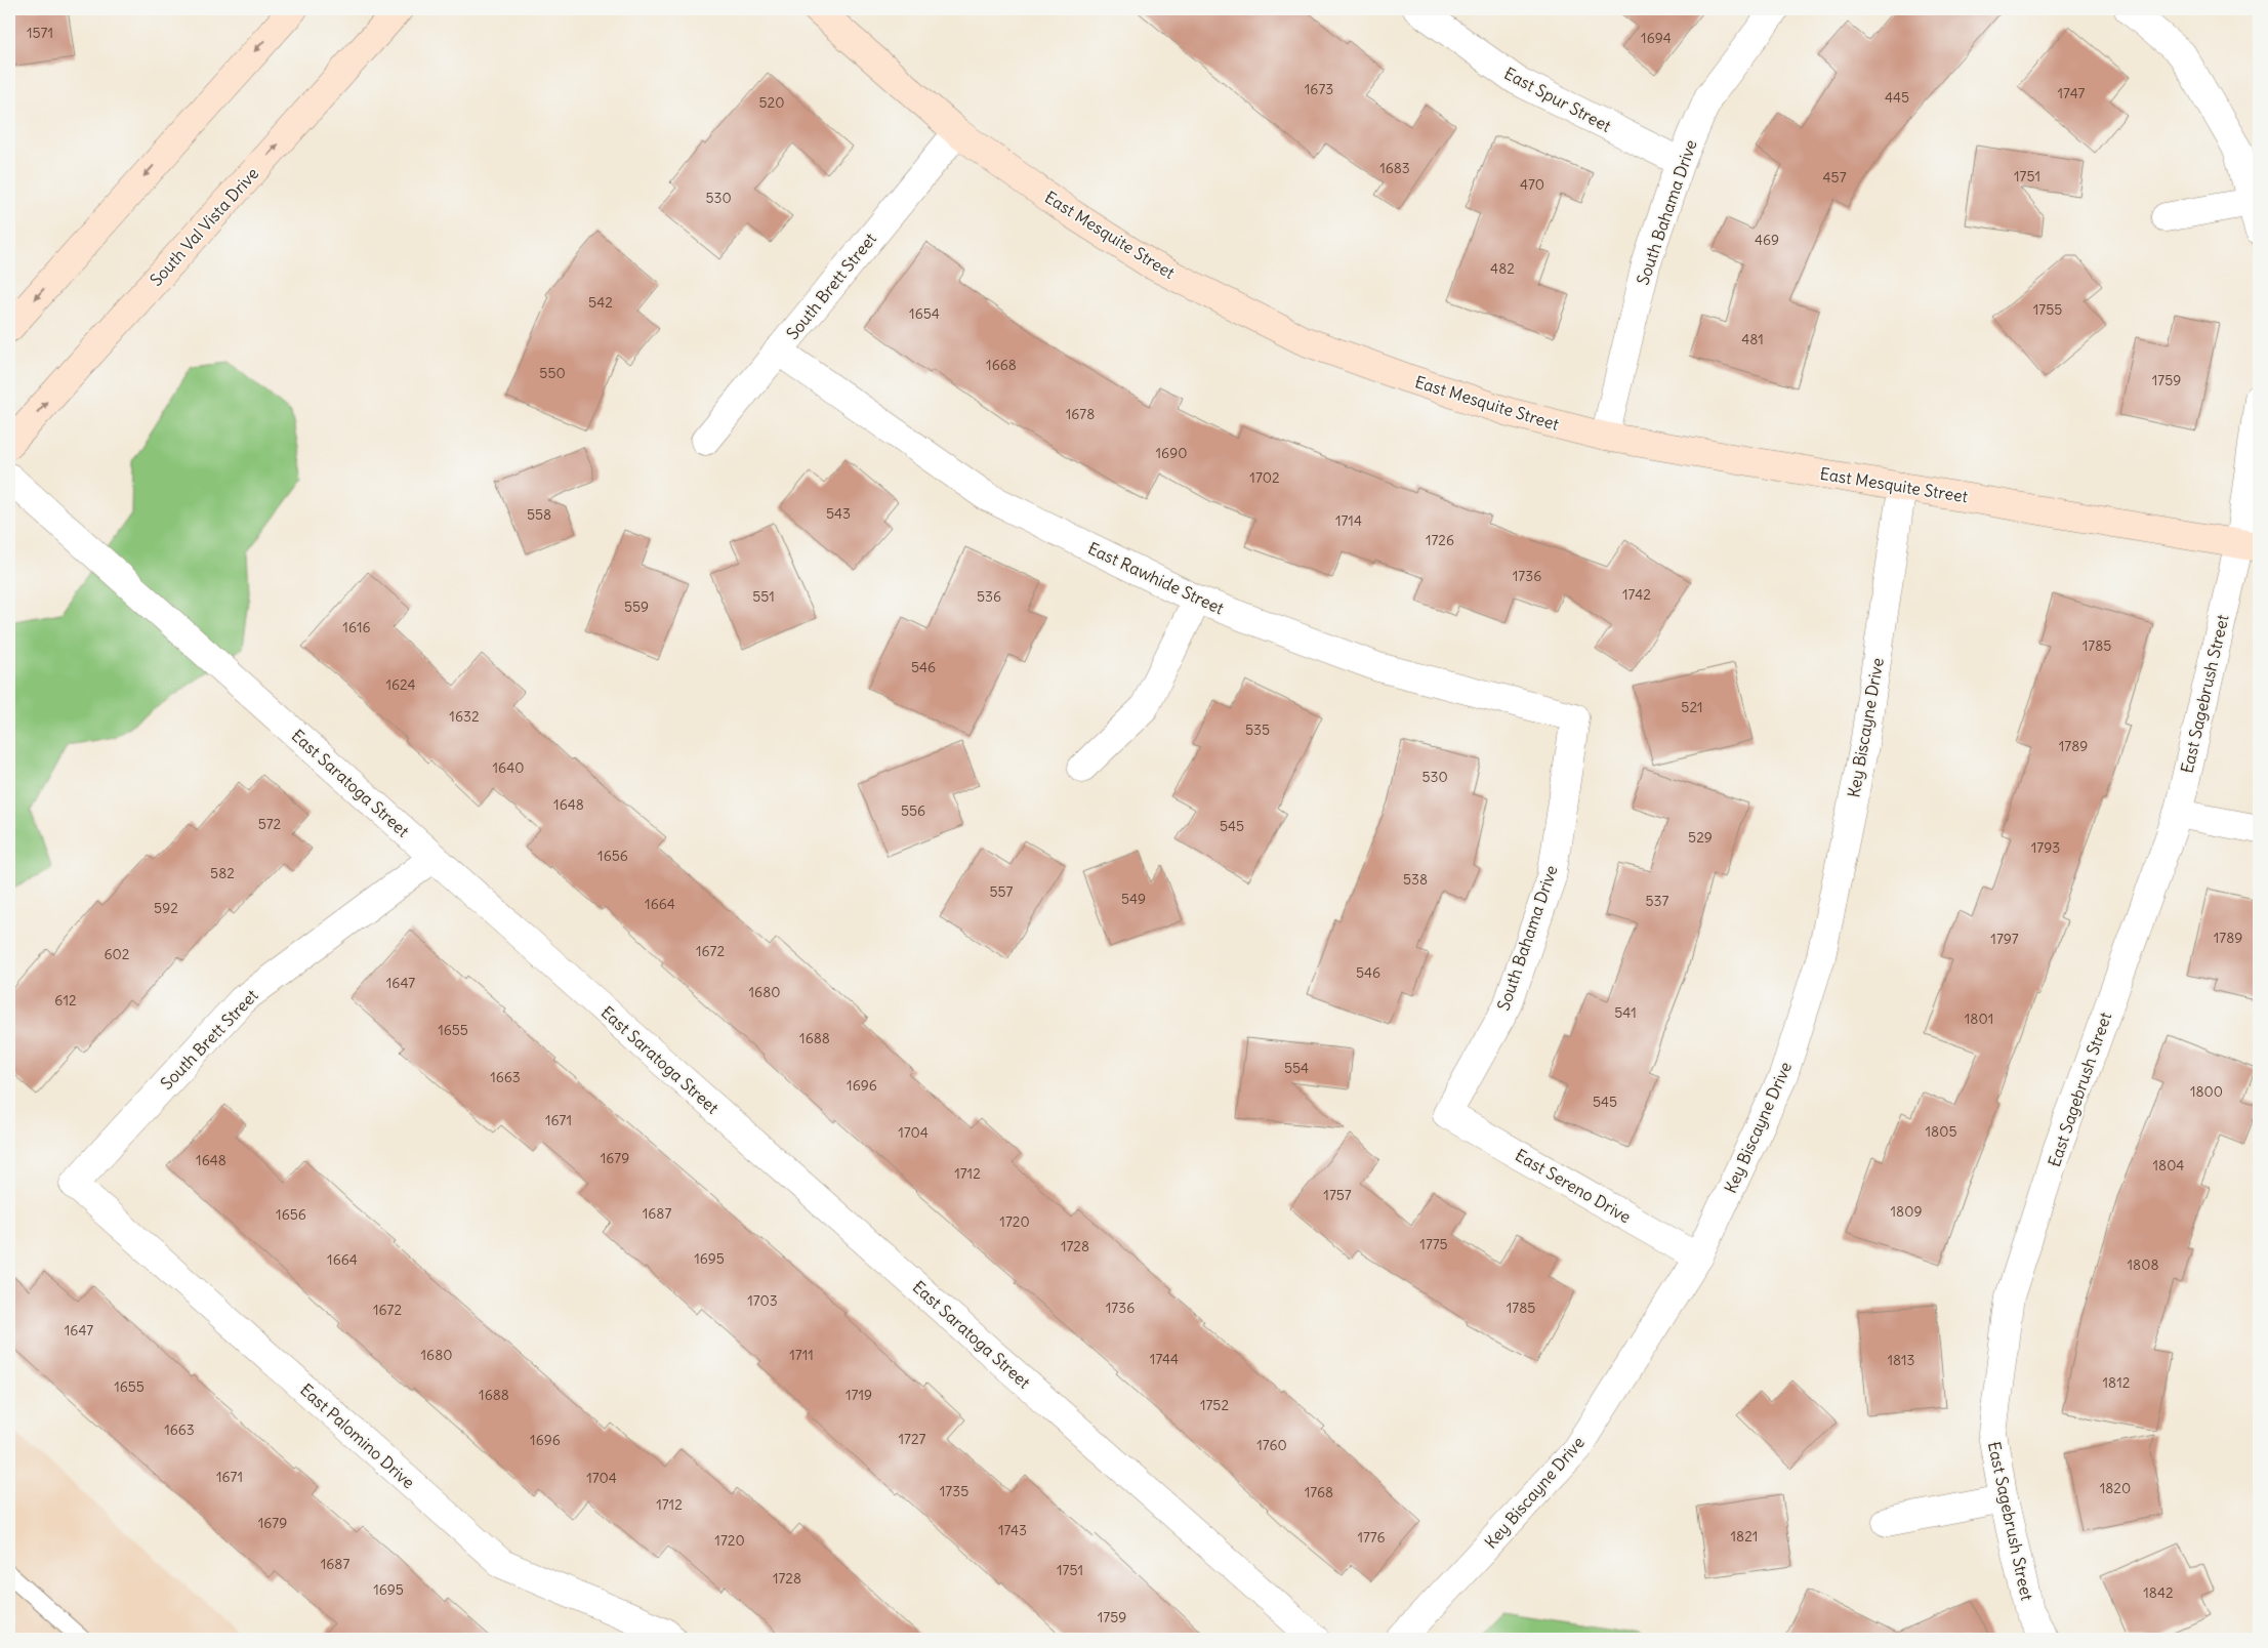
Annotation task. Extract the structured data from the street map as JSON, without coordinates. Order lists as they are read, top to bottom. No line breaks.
{"streets":{"street":["East Spur Street","South Bahama Drive","South Val Vista Drive","East Mesquite Street","South Brett Street","East Rawhide Street","East Sagebrush Street","Key Biscayne Drive","East Saratoga Street","East Sereno Drive","East Palomino Drive"]},"crossings":[["East Spur Street","South Bahama Drive"],["South Bahama Drive","East Mesquite Street"],["South Bahama Drive","East Rawhide Street"],["South Bahama Drive","East Sereno Drive"],["East Mesquite Street","South Brett Street"],["East Mesquite Street","East Sagebrush Street"],["East Mesquite Street","Key Biscayne Drive"],["South Brett Street","East Rawhide Street"],["South Brett Street","East Saratoga Street"],["South Brett Street","East Palomino Drive"],["Key Biscayne Drive","East Sereno Drive"]],"house_numbers":["1571","1694","1673","1747","445","520","1683","1751","457","470","530","469","482","542","1755","1654","481","1668","550","1759","1678","1690","1702","543","558","1714","1726","1736","1742","551","536","559","1616","1785","546","1624","521","1632","535","1789","1640","530","1648","556","572","545","529","1793","1656","582","538","557","549","537","1664","592","1789","1797","1672","602","546","1647","1680","612","541","1801","1655","1688","554","1663","1696","1800","545","1671","1805","1704","1679","1648","1804","1712","1757","1809","1687","1656","1720","1775","1728","1695","1664","1808","1703","1736","1785","1672","1647","1680","1711","1744","1813","1812","1655","1688","1719","1752","1663","1727","1696","1760","1671","1704","1820","1735","1768","1712","1679","1743","1821","1776","1720","1687","1751","1728","1695","1842","1759"]}
